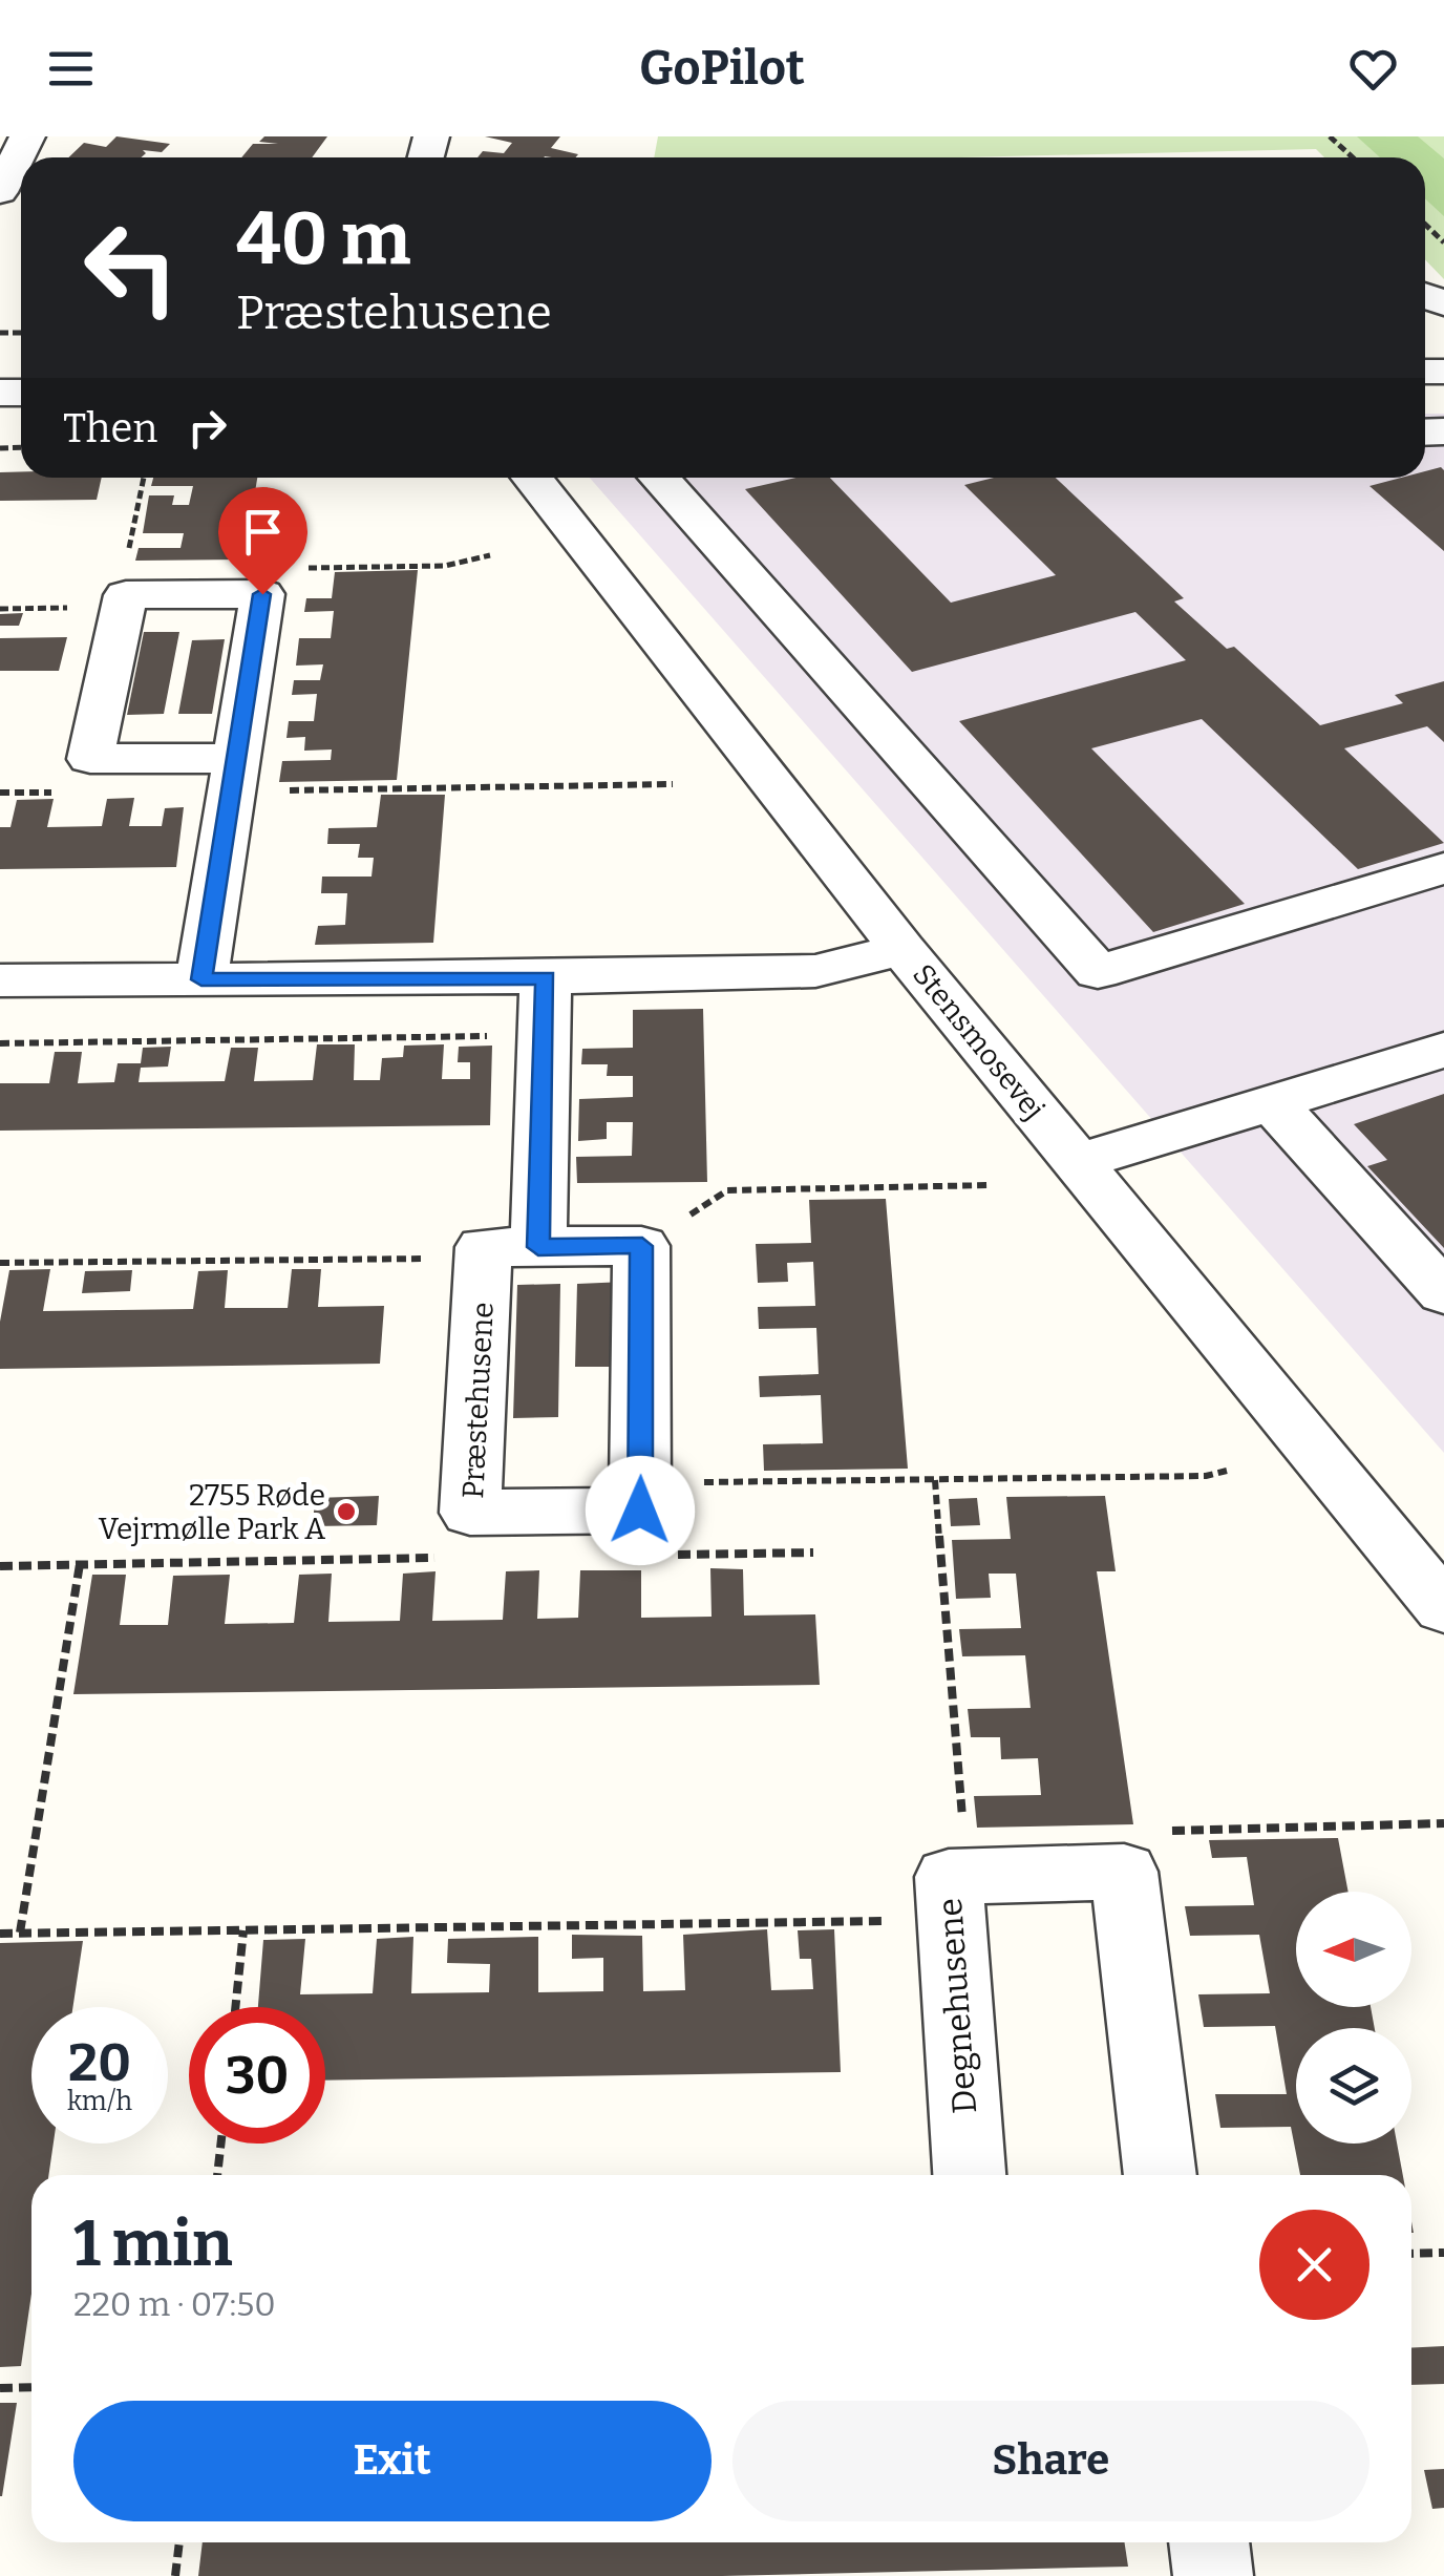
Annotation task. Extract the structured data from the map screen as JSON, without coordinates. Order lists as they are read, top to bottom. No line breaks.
{"streets":{"street":["Stensmosevej","Præstehusene","Degnehusene"]},"places":["2755 Røde Vejrmølle Park A"],"north":"left","page":{"header":"GoPilot","turn":["40 m","Præstehusene"],"then":"Then","speed":"20 km/h","limit":"30","heading":["1 min","220 m · 07:50"],"buttons":["Exit","Share"]}}
